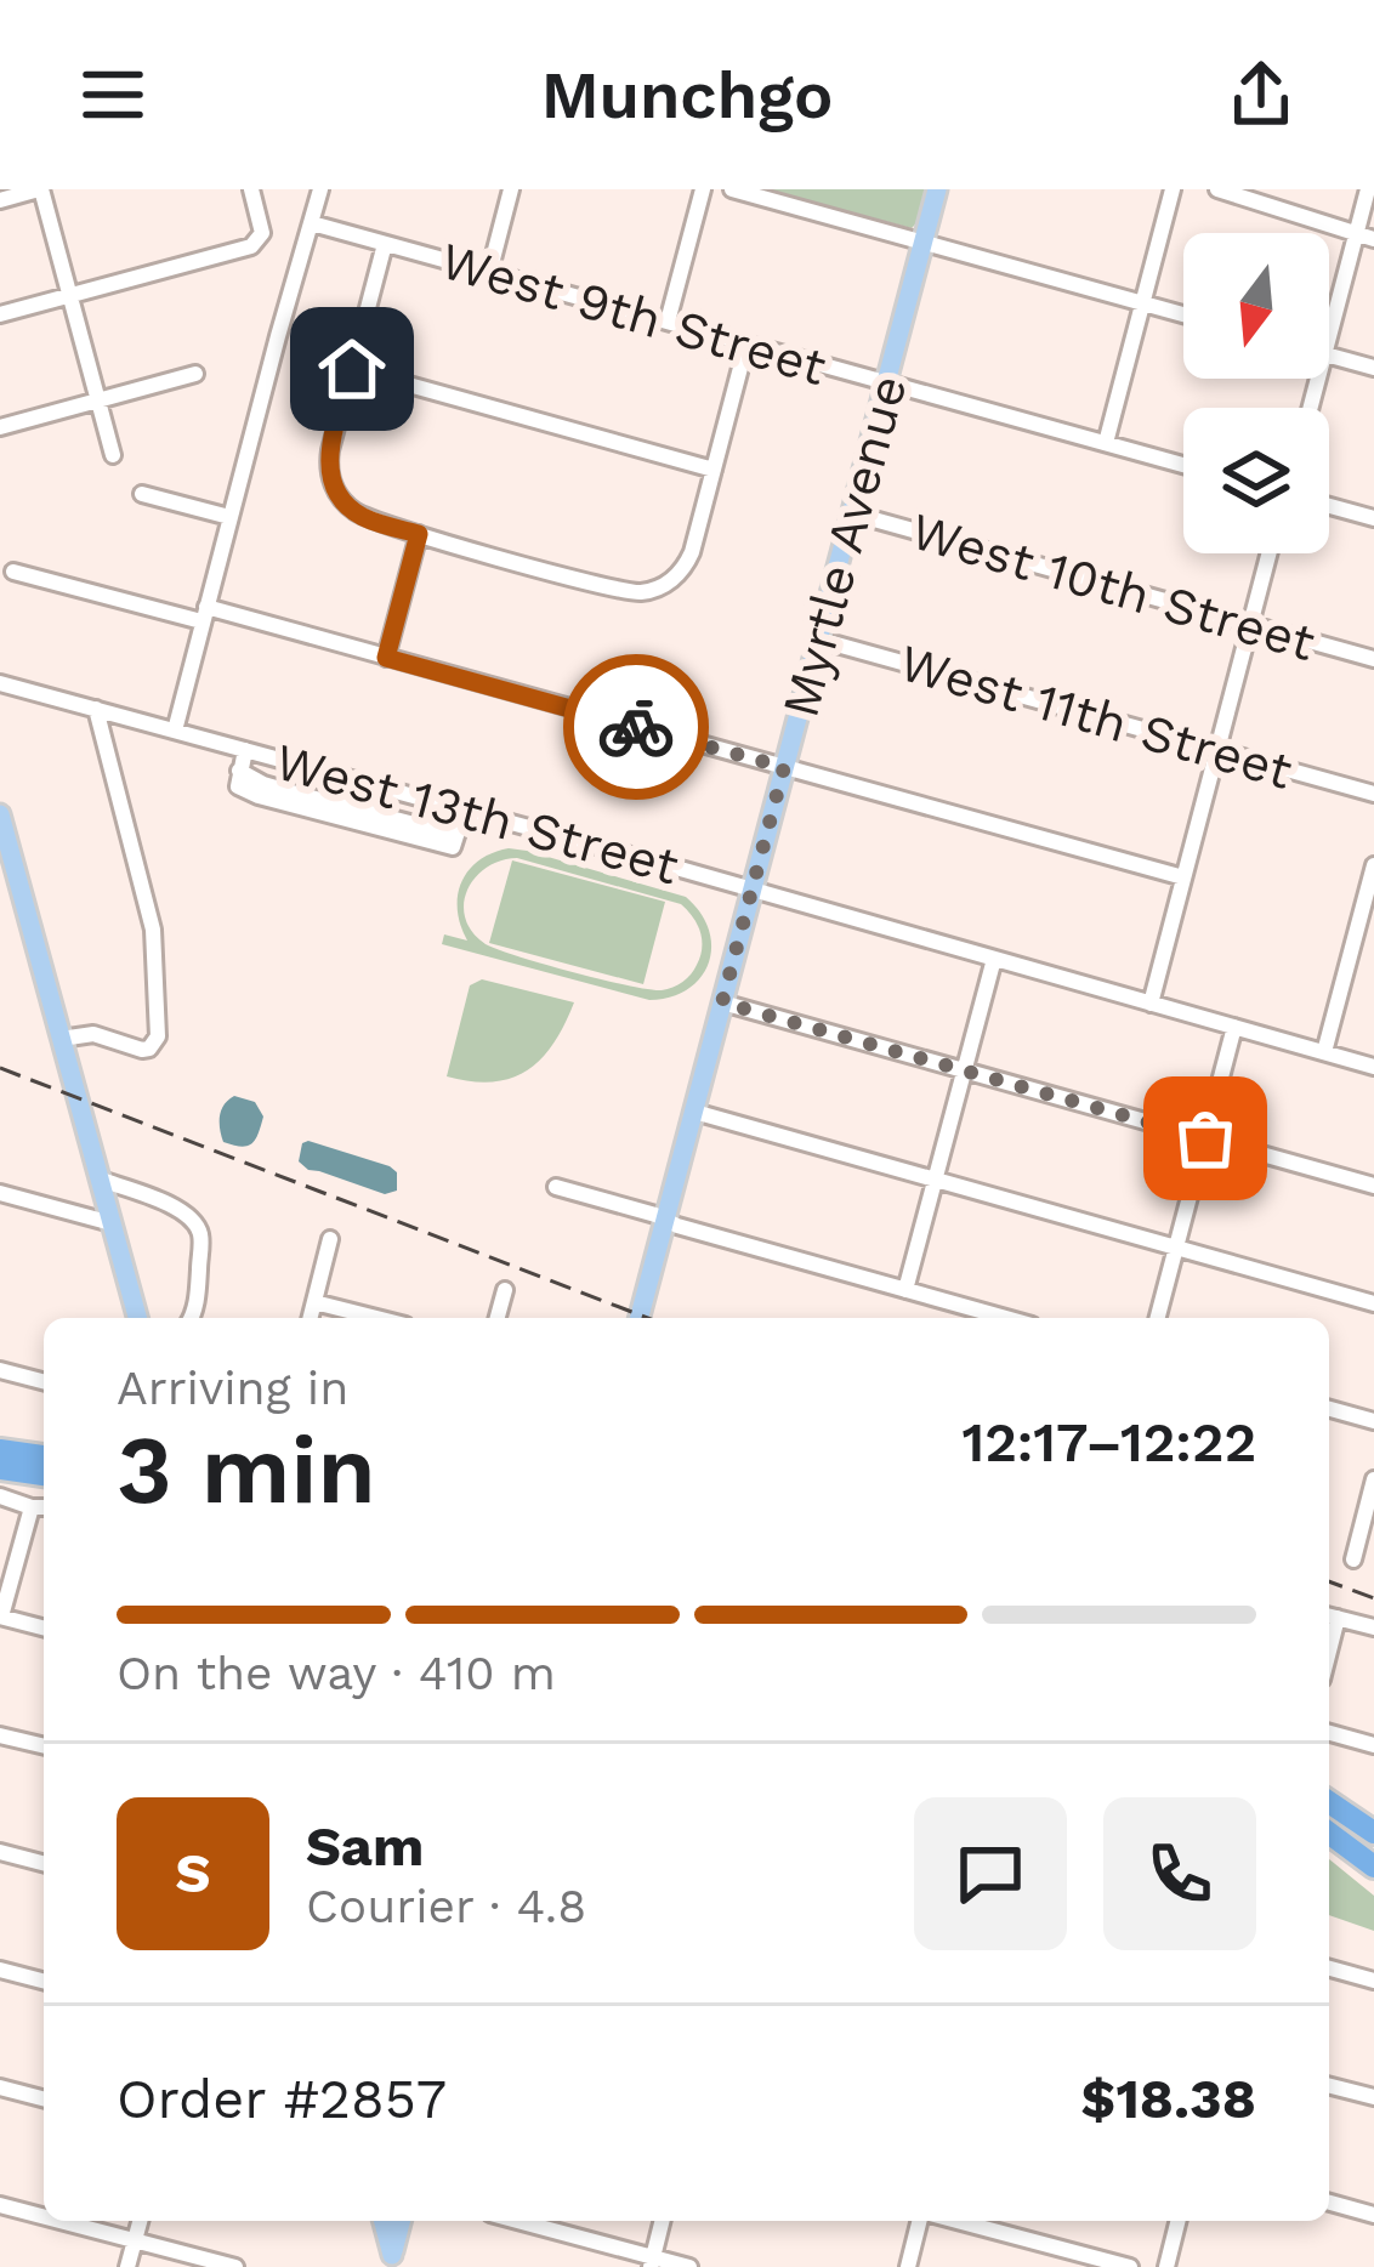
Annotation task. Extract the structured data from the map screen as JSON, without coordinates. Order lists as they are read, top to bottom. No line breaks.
{"streets":{"main road":["Myrtle Avenue"],"street":["West 9th Street","West 10th Street","West 11th Street","West 13th Street"]},"crossings":[["West 9th Street","Myrtle Avenue"],["Myrtle Avenue","West 10th Street"],["Myrtle Avenue","West 11th Street"],["Myrtle Avenue","West 13th Street"]],"north":"bottom","page":{"header":"Munchgo","heading":["3 min","Arriving in","12:17–12:22"],"panel":["Sam","Courier · 4.8","Order #2857","$18.38"],"bar":"On the way · 410 m","round":"S"}}
